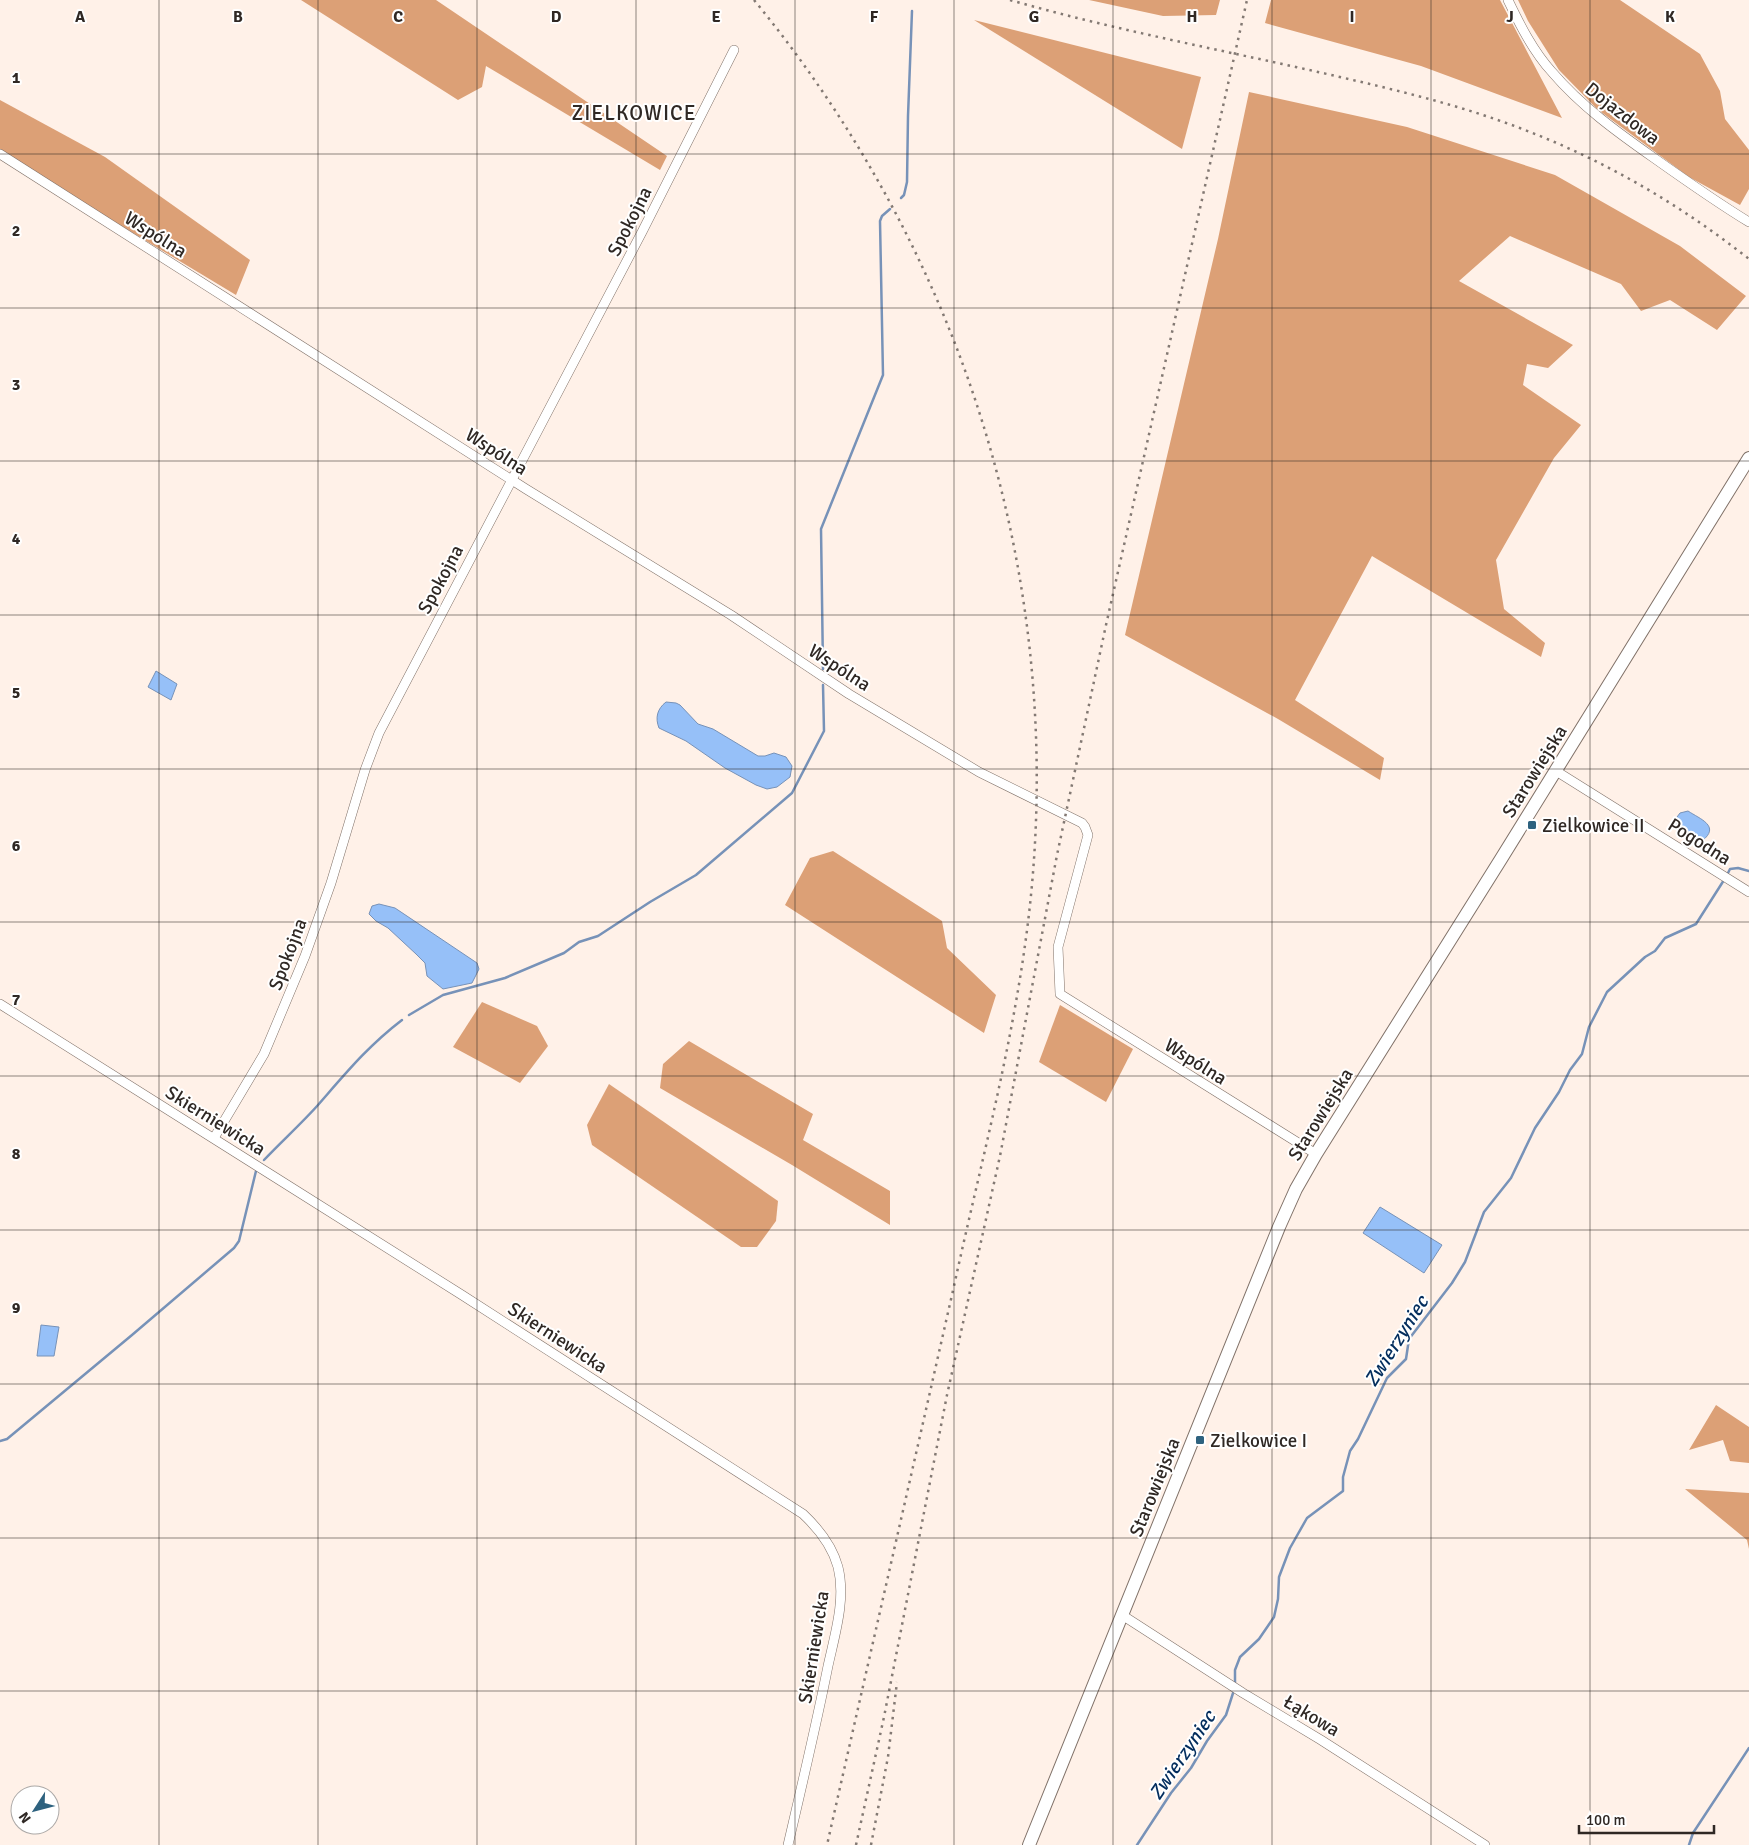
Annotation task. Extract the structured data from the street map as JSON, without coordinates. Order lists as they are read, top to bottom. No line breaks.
{"streets":{"street":["Dojazdowa","Spokojna","Wspólna","Starowiejska","Pogodna","Skierniewicka","Łąkowa"]},"crossings":[["Spokojna","Wspólna"],["Spokojna","Skierniewicka"],["Wspólna","Starowiejska"],["Starowiejska","Pogodna"],["Starowiejska","Łąkowa"]],"districts":["ZIELKOWICE"],"water":["Zwierzyniec"],"places":{"transit":["Zielkowice II","Zielkowice I"]},"scale_bar":"100 m","north":"bottom left","grid":{"columns":["A","B","C","D","E","F","G","H","I","J","K"],"rows":["1","2","3","4","5","6","7","8","9"]}}
